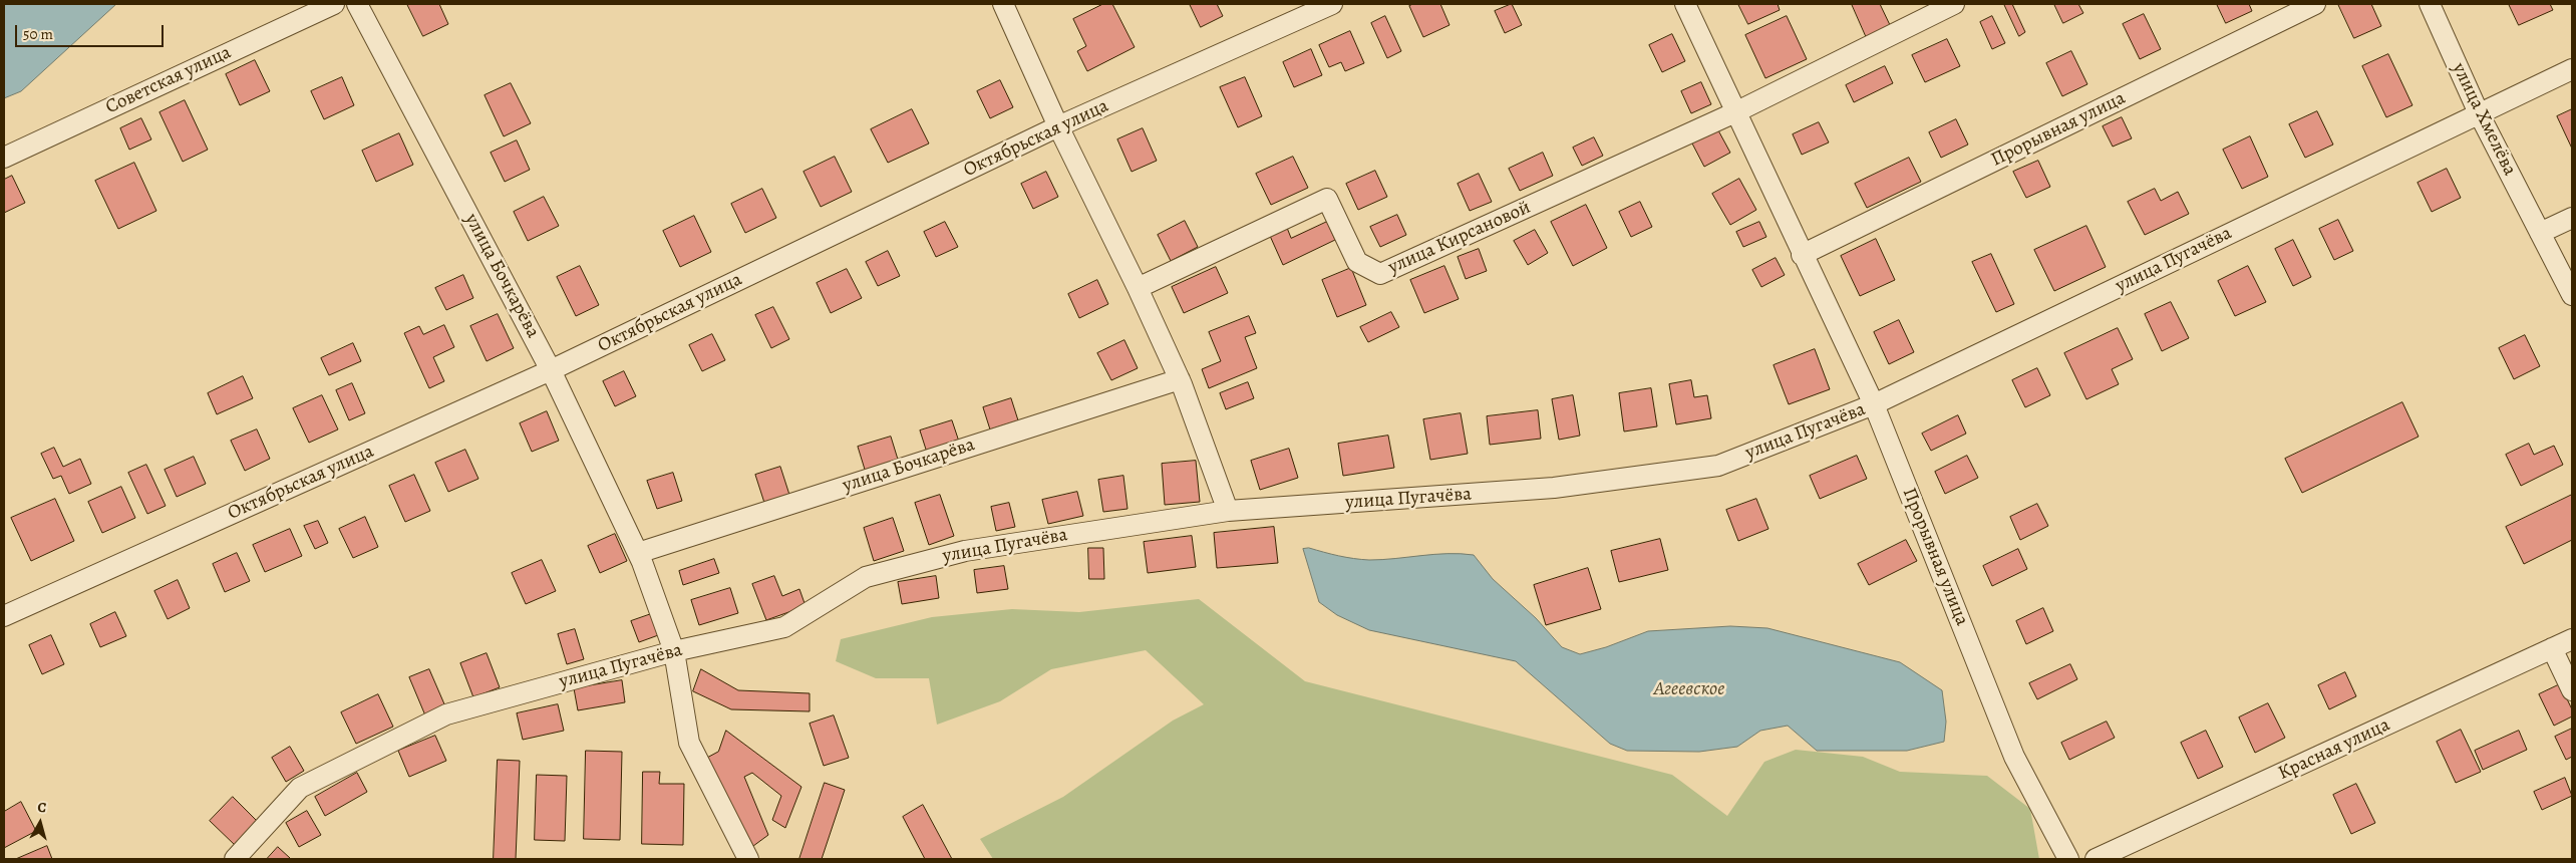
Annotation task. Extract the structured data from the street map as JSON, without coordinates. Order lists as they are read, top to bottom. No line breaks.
{"streets":{"street":["Советская улица","улица Хмелёва","Прорывная улица","Октябрьская улица","улица Кирсановой","улица Пугачёва","улица Бочкарёва","Красная улица"]},"crossings":[["улица Хмелёва","улица Пугачёва"],["Прорывная улица","улица Кирсановой"],["Прорывная улица","улица Пугачёва"],["Октябрьская улица","улица Бочкарёва"],["улица Пугачёва","улица Бочкарёва"]],"water":["Агеевское"],"scale_bar":"50 m","north":"top"}
